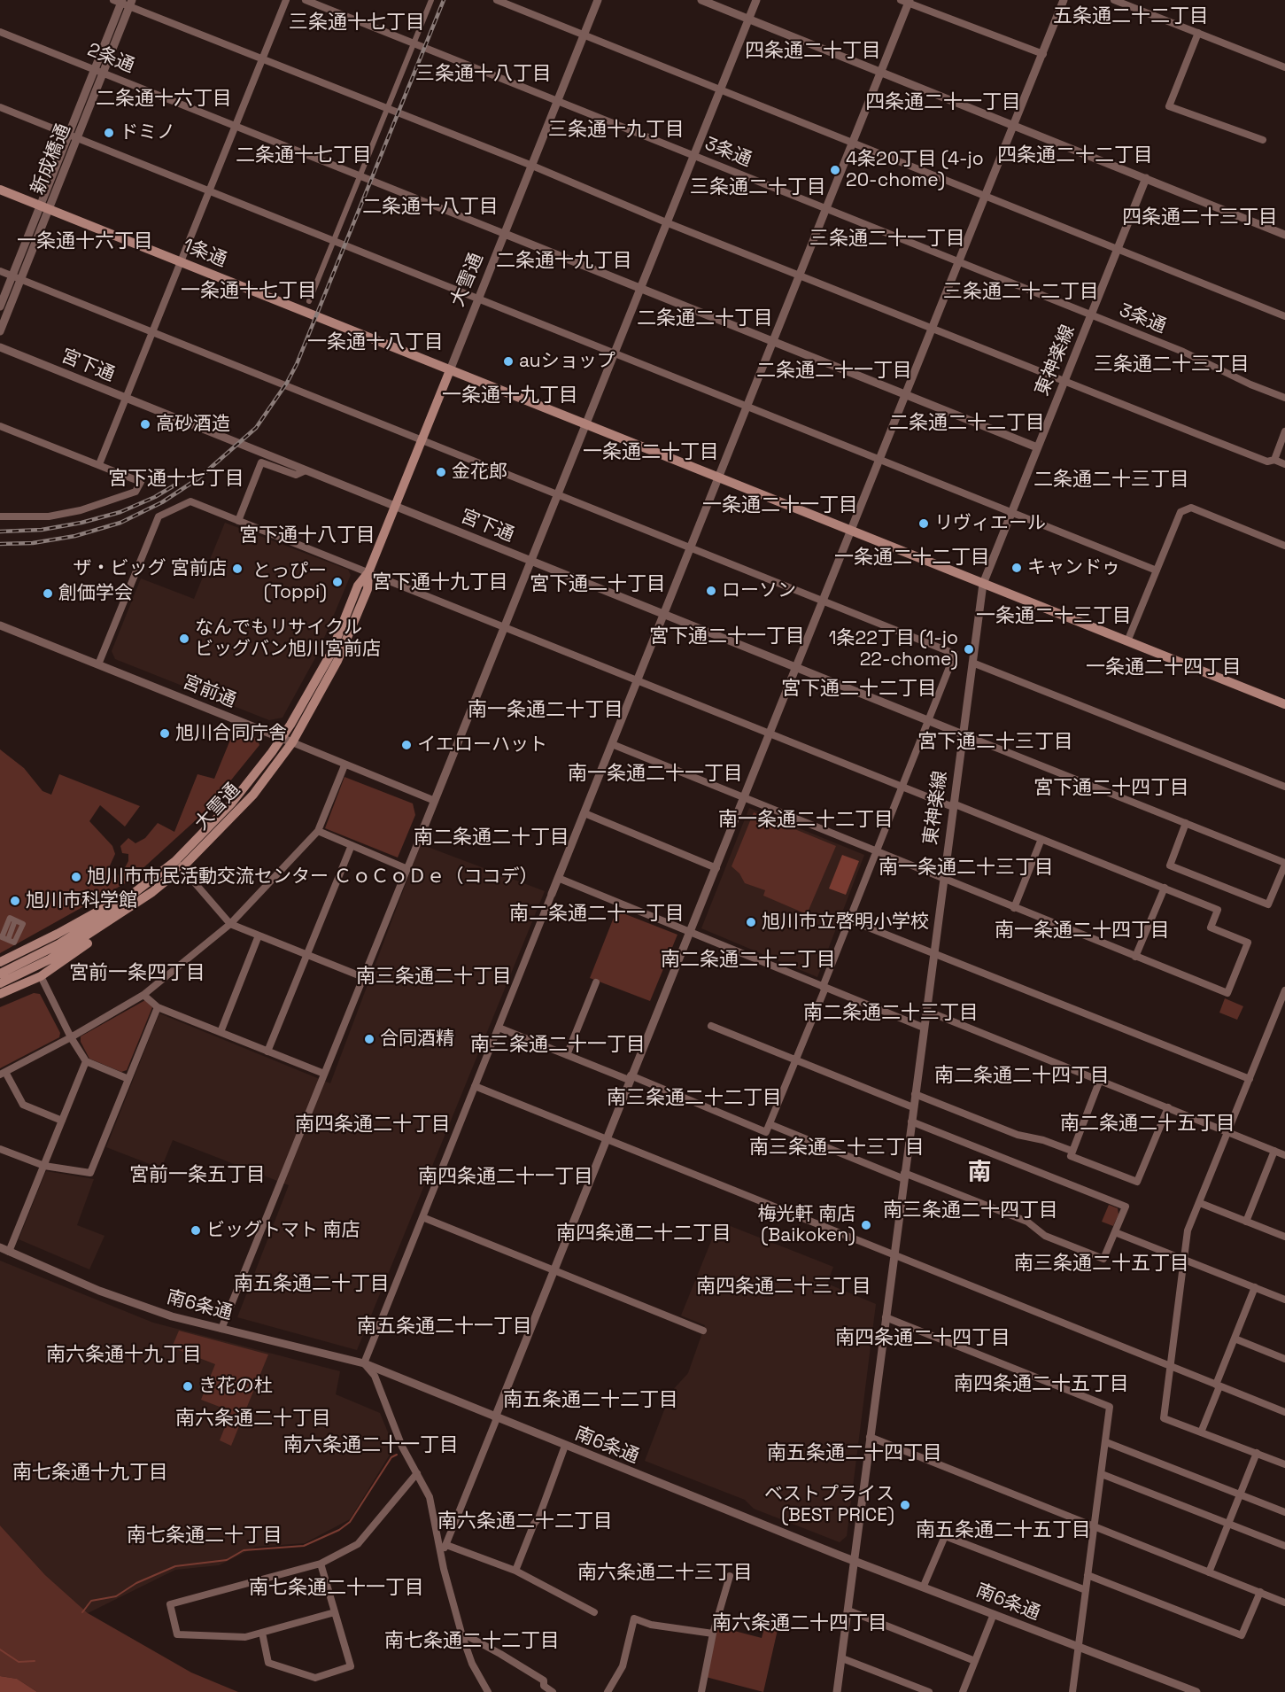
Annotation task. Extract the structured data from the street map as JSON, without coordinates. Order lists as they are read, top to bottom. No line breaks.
{"streets":{"main road":["1条通","大雪通"],"street":["2条通","3条通","新成橋通","東神楽線","宮下通","宮前通","南6条通"]},"crossings":[["2条通","新成橋通"],["2条通","大雪通"],["2条通","東神楽線"],["3条通","大雪通"],["3条通","東神楽線"],["新成橋通","1条通"],["1条通","大雪通"],["1条通","東神楽線"],["大雪通","宮下通"],["大雪通","宮前通"],["東神楽線","宮下通"],["東神楽線","南6条通"]],"districts":["五条通二十二丁目","三条通十七丁目","四条通二十丁目","三条通十八丁目","二条通十六丁目","四条通二十一丁目","三条通十九丁目","二条通十七丁目","四条通二十二丁目","三条通二十丁目","二条通十八丁目","四条通二十三丁目","三条通二十一丁目","一条通十六丁目","二条通十九丁目","一条通十七丁目","三条通二十二丁目","二条通二十丁目","一条通十八丁目","三条通二十三丁目","二条通二十一丁目","一条通十九丁目","二条通二十二丁目","一条通二十丁目","宮下通十七丁目","二条通二十三丁目","一条通二十一丁目","宮下通十八丁目","一条通二十二丁目","宮下通十九丁目","宮下通二十丁目","一条通二十三丁目","宮下通二十一丁目","一条通二十四丁目","宮下通二十二丁目","南一条通二十丁目","宮下通二十三丁目","南一条通二十一丁目","宮下通二十四丁目","南一条通二十二丁目","南二条通二十丁目","南一条通二十三丁目","南二条通二十一丁目","南一条通二十四丁目","南二条通二十二丁目","宮前一条四丁目","南三条通二十丁目","南二条通二十三丁目","南三条通二十一丁目","南二条通二十四丁目","南三条通二十二丁目","南二条通二十五丁目","南四条通二十丁目","南三条通二十三丁目","南","宮前一条五丁目","南四条通二十一丁目","南三条通二十四丁目","南四条通二十二丁目","南三条通二十五丁目","南五条通二十丁目","南四条通二十三丁目","南五条通二十一丁目","南四条通二十四丁目","南六条通十九丁目","南四条通二十五丁目","南五条通二十二丁目","南六条通二十丁目","南六条通二十一丁目","南五条通二十四丁目","南七条通十九丁目","南六条通二十二丁目","南五条通二十五丁目","南七条通二十丁目","南六条通二十三丁目","南七条通二十一丁目","南六条通二十四丁目","南七条通二十二丁目"],"places":["ドミノ","4条20丁目 (4-jo 20-chome)","auショップ","高砂酒造","金花郎","リヴィエール","キャンドゥ","ザ・ビッグ 宮前店","とっぴー (Toppi)","ローソン","創価学会","なんでもリサイクル ビッグバン旭川宮前店","1条22丁目 (1-jo 22-chome)","旭川合同庁舎","イエローハット","旭川市市民活動交流センター ＣｏＣｏＤｅ（ココデ）","旭川市科学館","旭川市立啓明小学校","合同酒精","梅光軒 南店 (Baikoken)","ビッグトマト 南店","き花の杜","ベストプライス (BEST PRICE)"]}
